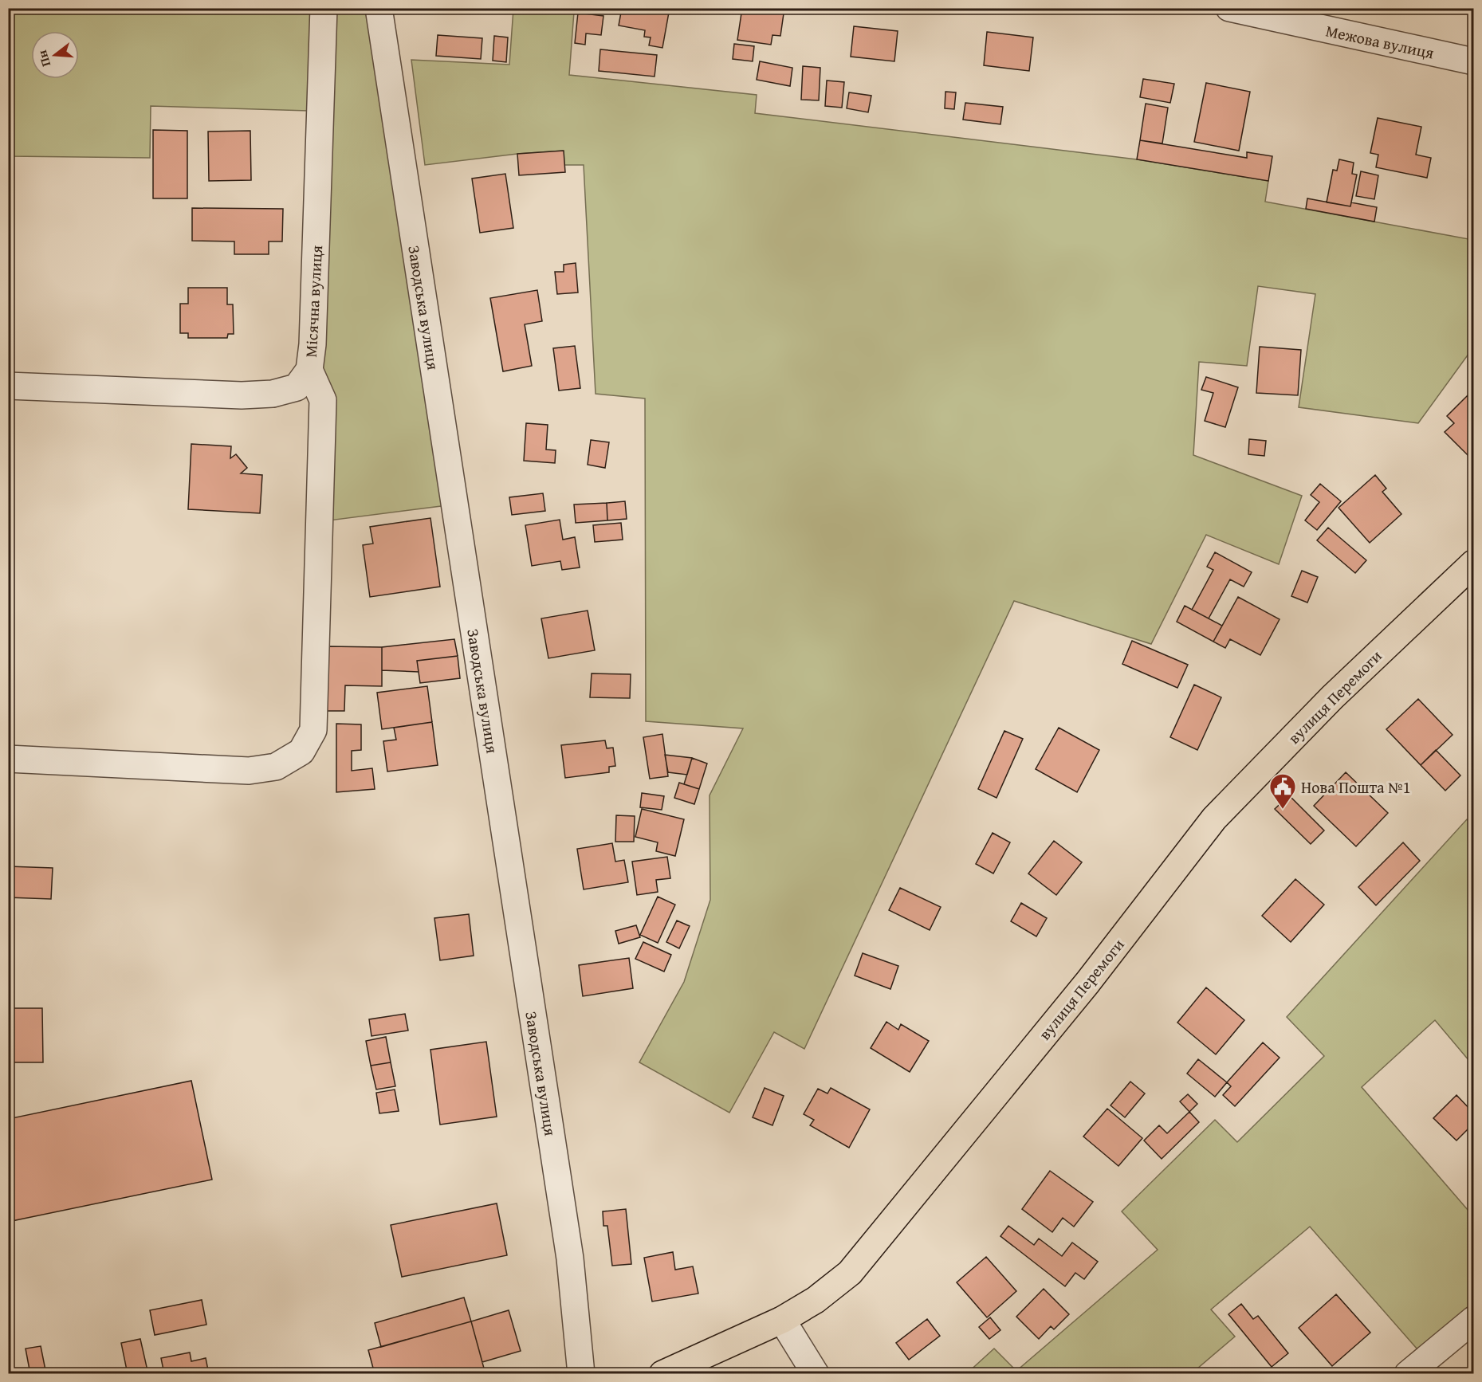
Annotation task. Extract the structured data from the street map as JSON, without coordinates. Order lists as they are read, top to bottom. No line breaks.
{"streets":{"main road":["вулиця Перемоги"],"street":["Межова вулиця","Місячна вулиця","Заводська вулиця"]},"places":{"public building":["Нова Пошта №1"]},"north":"left"}
